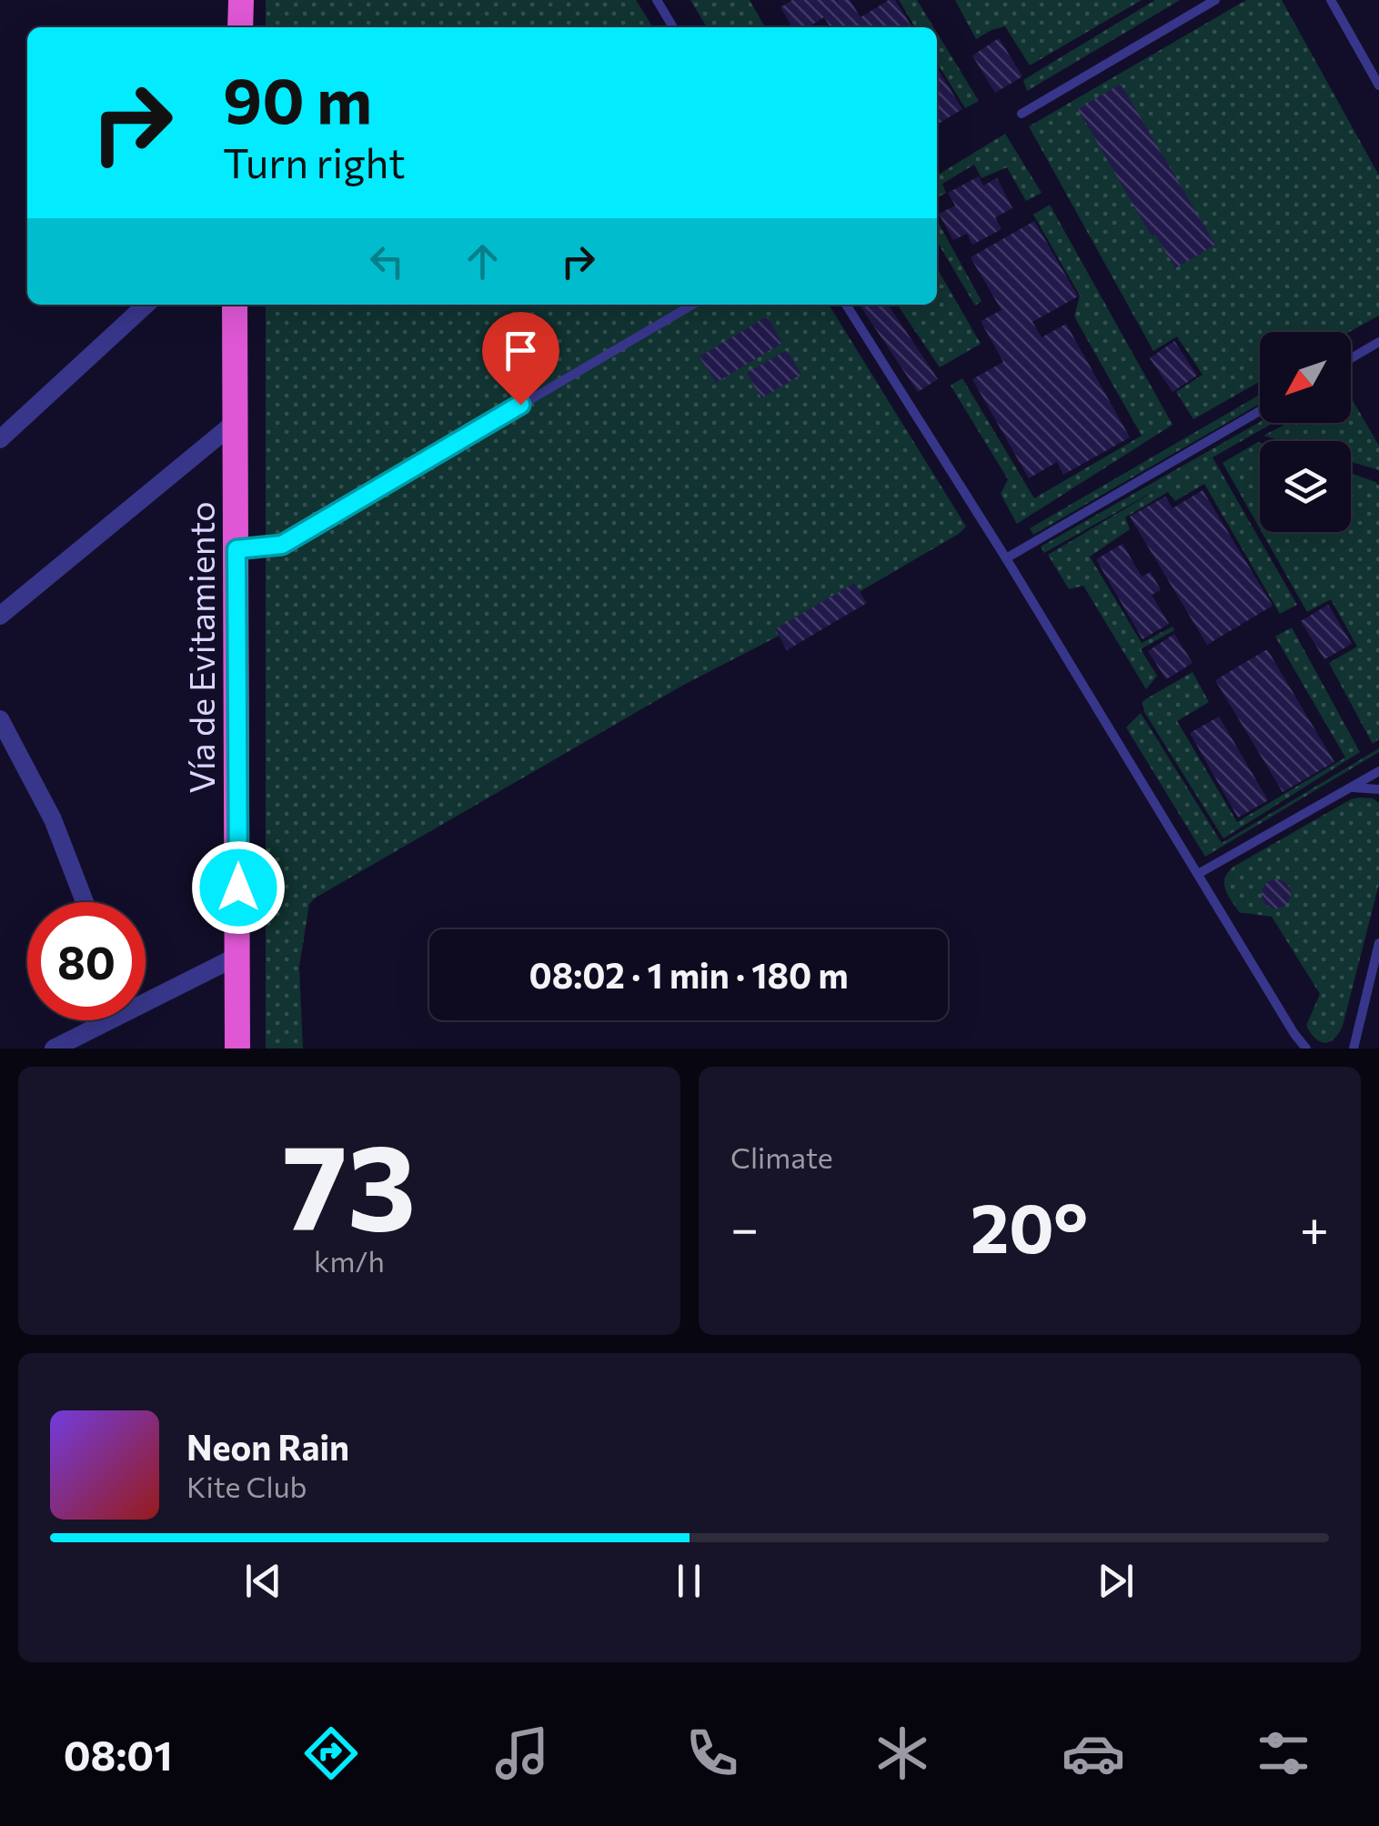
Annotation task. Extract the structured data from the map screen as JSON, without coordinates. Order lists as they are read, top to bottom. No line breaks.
{"streets":{"highway":["Vía de Evitamiento"]},"north":"bottom left","page":{"turn":["90 m","Turn right"],"limit":"80","trip":"08:02 · 1 min · 180 m","tile":[["73","km/h"],"Climate"],"heat":["−","20°","+"],"song":["Neon Rain","Kite Club"],"tabs":"08:01"}}
